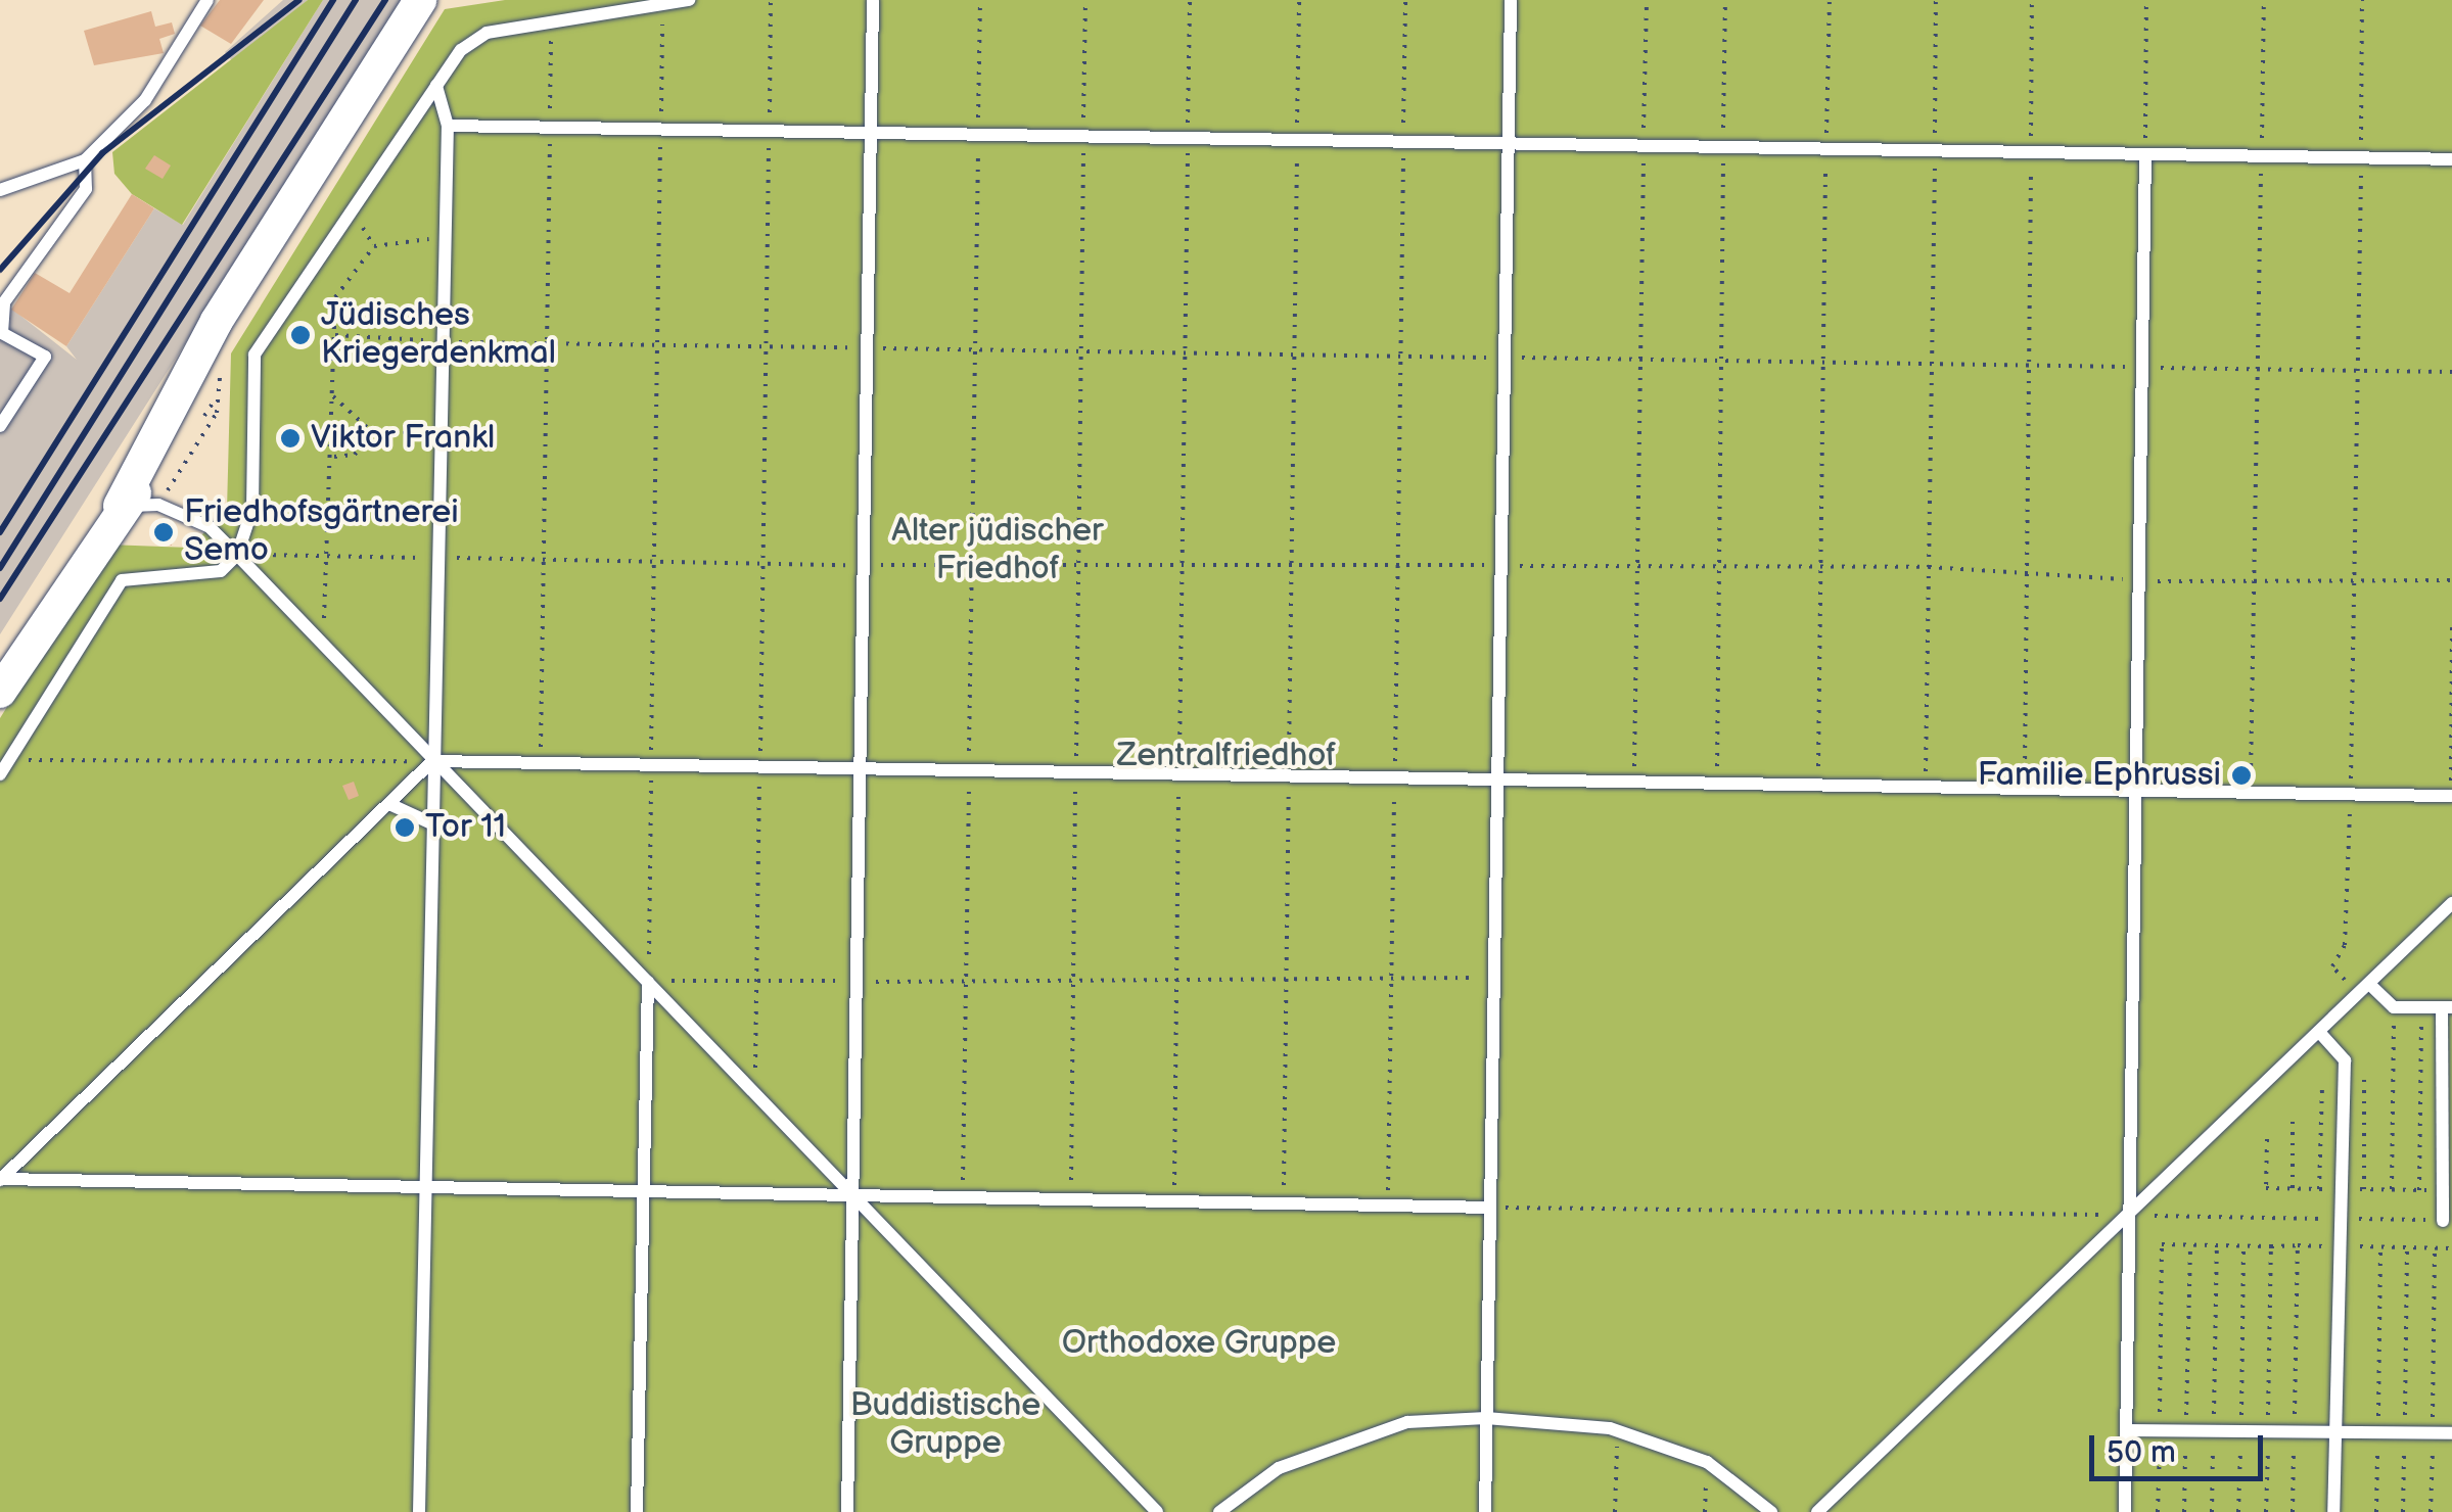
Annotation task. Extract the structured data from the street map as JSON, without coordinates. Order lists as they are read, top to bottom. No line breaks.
{"parks":["Alter jüdischer Friedhof","Zentralfriedhof","Orthodoxe Gruppe","Buddistische Gruppe"],"places":["Jüdisches Kriegerdenkmal","Viktor Frankl","Friedhofsgärtnerei Semo","Familie Ephrussi","Tor 11"],"scale_bar":"50 m"}
